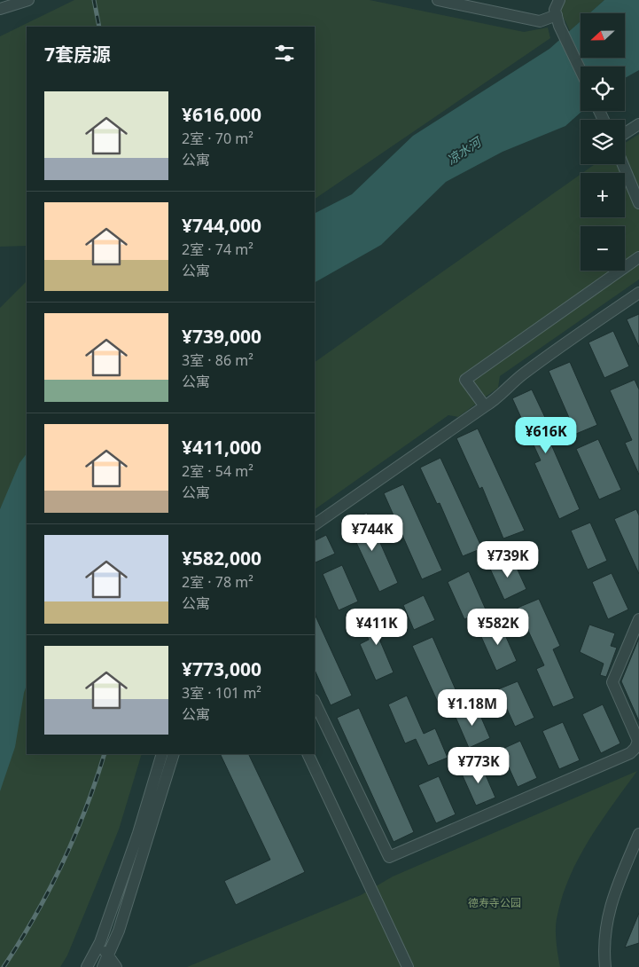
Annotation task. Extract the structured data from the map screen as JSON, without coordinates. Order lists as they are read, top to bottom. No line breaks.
{"water":["凉水河"],"parks":["德寿寺公园"],"north":"left","page":{"map_buttons":["+","−"],"heading":"7套房源","list":[{"name":"¥616,000","note":"2室 · 70 m² · 公寓"},{"name":"¥744,000","note":"2室 · 74 m² · 公寓"},{"name":"¥739,000","note":"3室 · 86 m² · 公寓"},{"name":"¥411,000","note":"2室 · 54 m² · 公寓"},{"name":"¥582,000","note":"2室 · 78 m² · 公寓"},{"name":"¥773,000","note":"3室 · 101 m² · 公寓"}],"price":["¥616K","¥744K","¥739K","¥411K","¥582K","¥1.18M","¥773K"]}}
